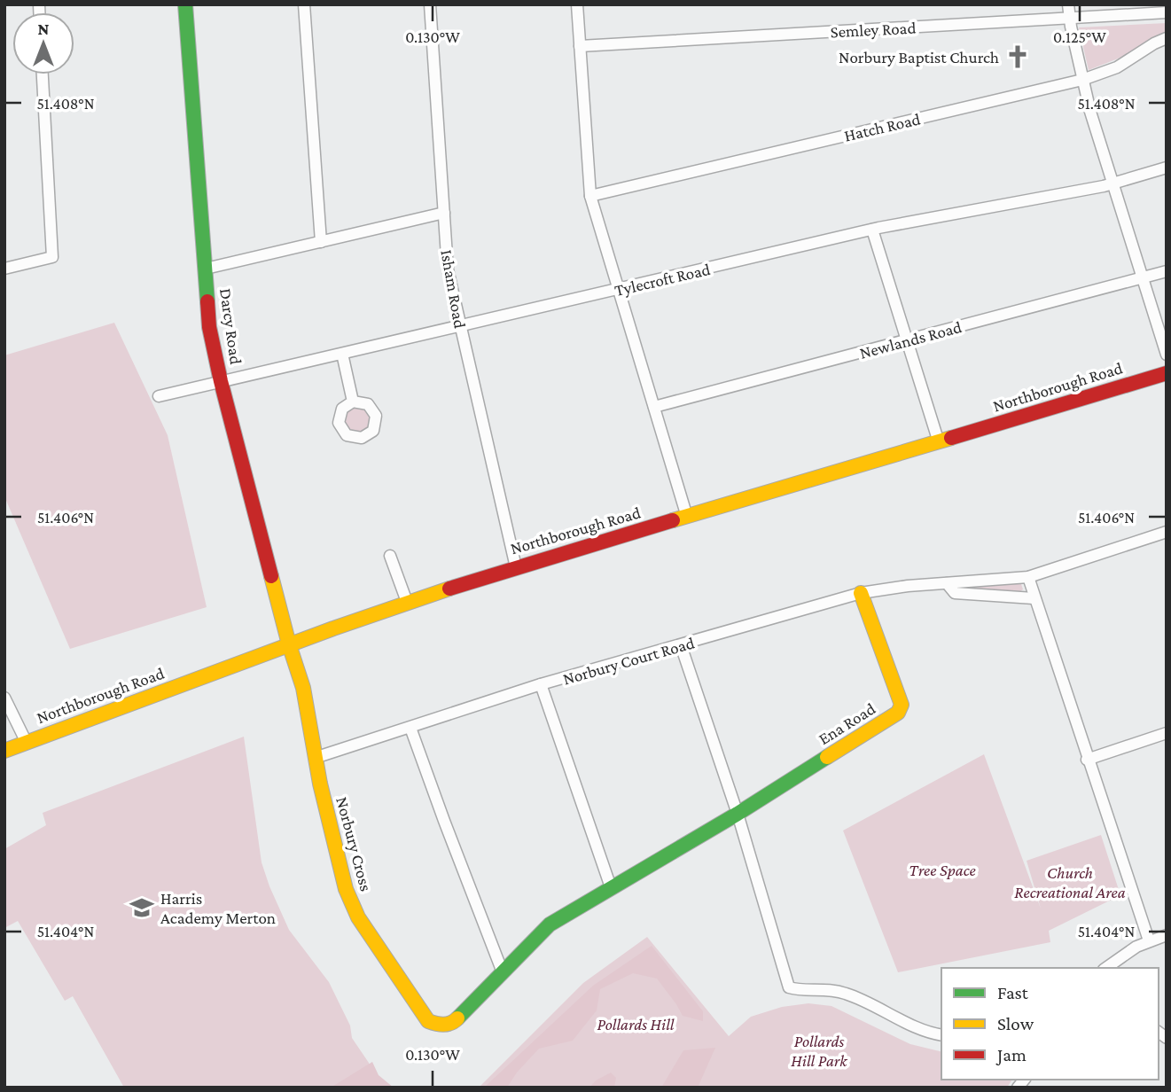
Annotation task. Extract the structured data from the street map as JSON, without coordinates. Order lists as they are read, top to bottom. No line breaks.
{"streets":{"street":["Semley Road","Hatch Road","Tylecroft Road","Isham Road","Darcy Road","Newlands Road","Northborough Road","Norbury Court Road","Ena Road","Norbury Cross"]},"crossings":[["Tylecroft Road","Isham Road"],["Tylecroft Road","Darcy Road"],["Isham Road","Northborough Road"],["Darcy Road","Northborough Road"],["Darcy Road","Norbury Cross"],["Northborough Road","Norbury Cross"],["Norbury Court Road","Ena Road"],["Norbury Court Road","Norbury Cross"]],"parks":["Tree Space","Church Recreational Area","Pollards Hill","Pollards Hill Park"],"places":{"church":["Norbury Baptist Church"],"school or university":["Harris Academy Merton"]},"legend":["Fast","Slow","Jam"],"north":"top","coordinates":["0.130°W","0.125°W","51.408°N","51.406°N","51.404°N"]}
